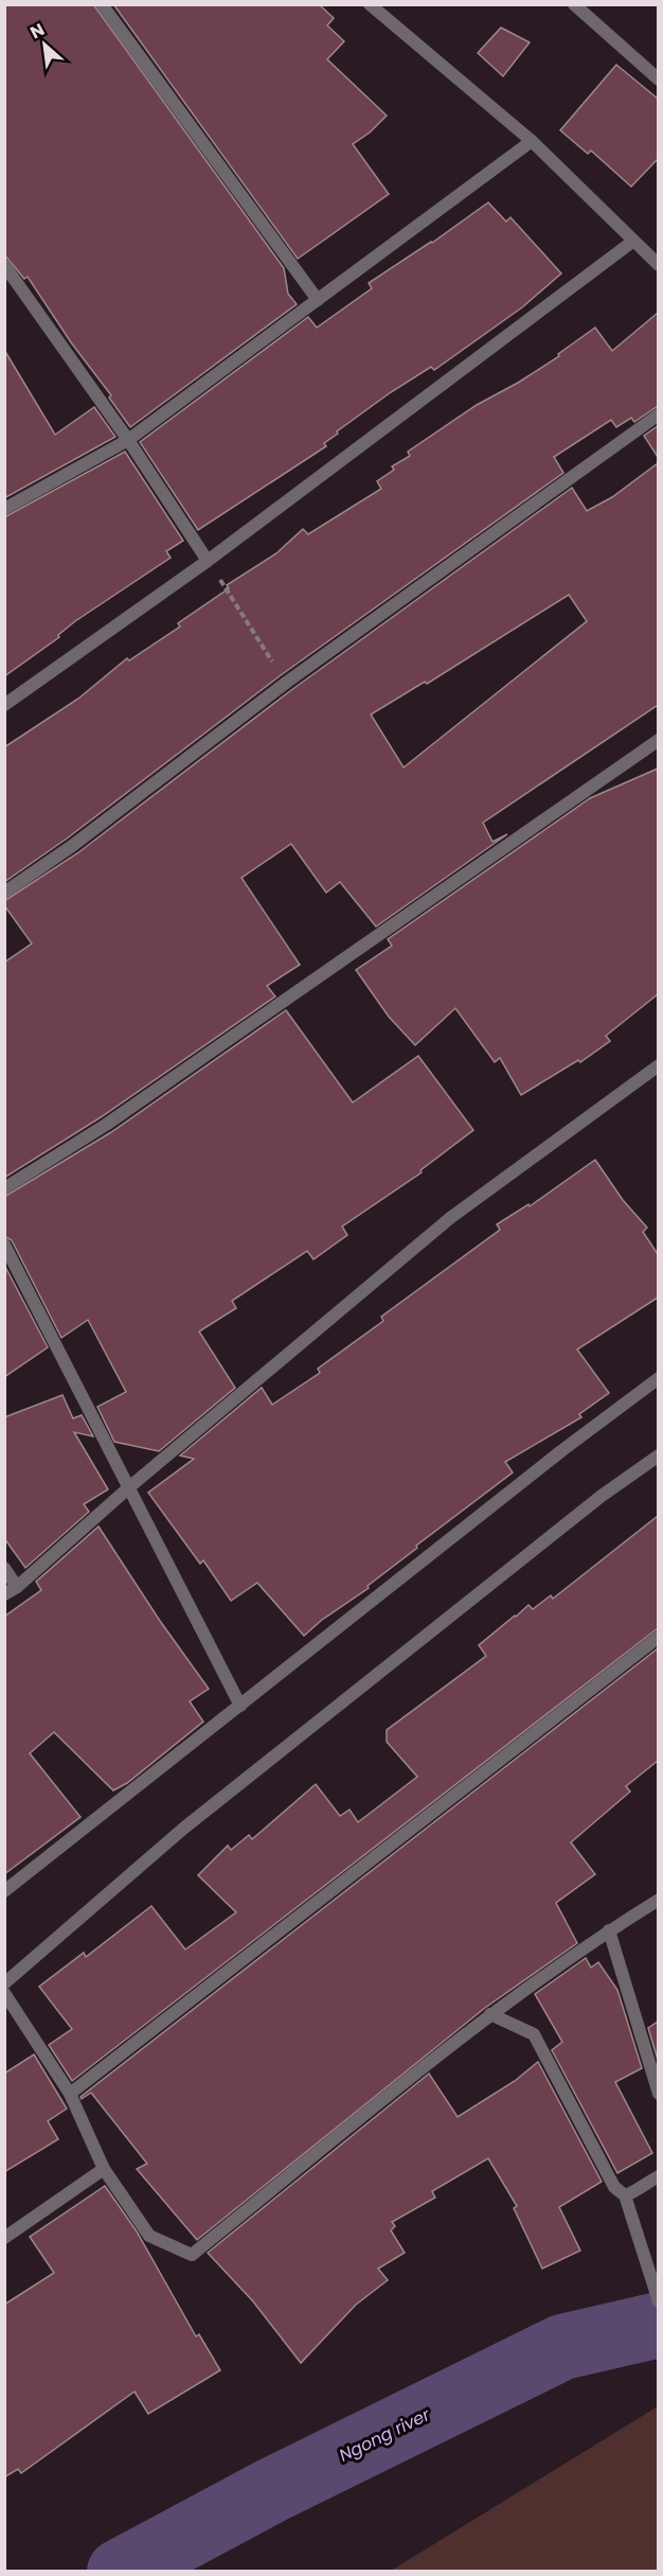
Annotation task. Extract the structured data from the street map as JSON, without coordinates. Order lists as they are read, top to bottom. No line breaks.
{"water":["Ngong river"],"north":"top left"}
